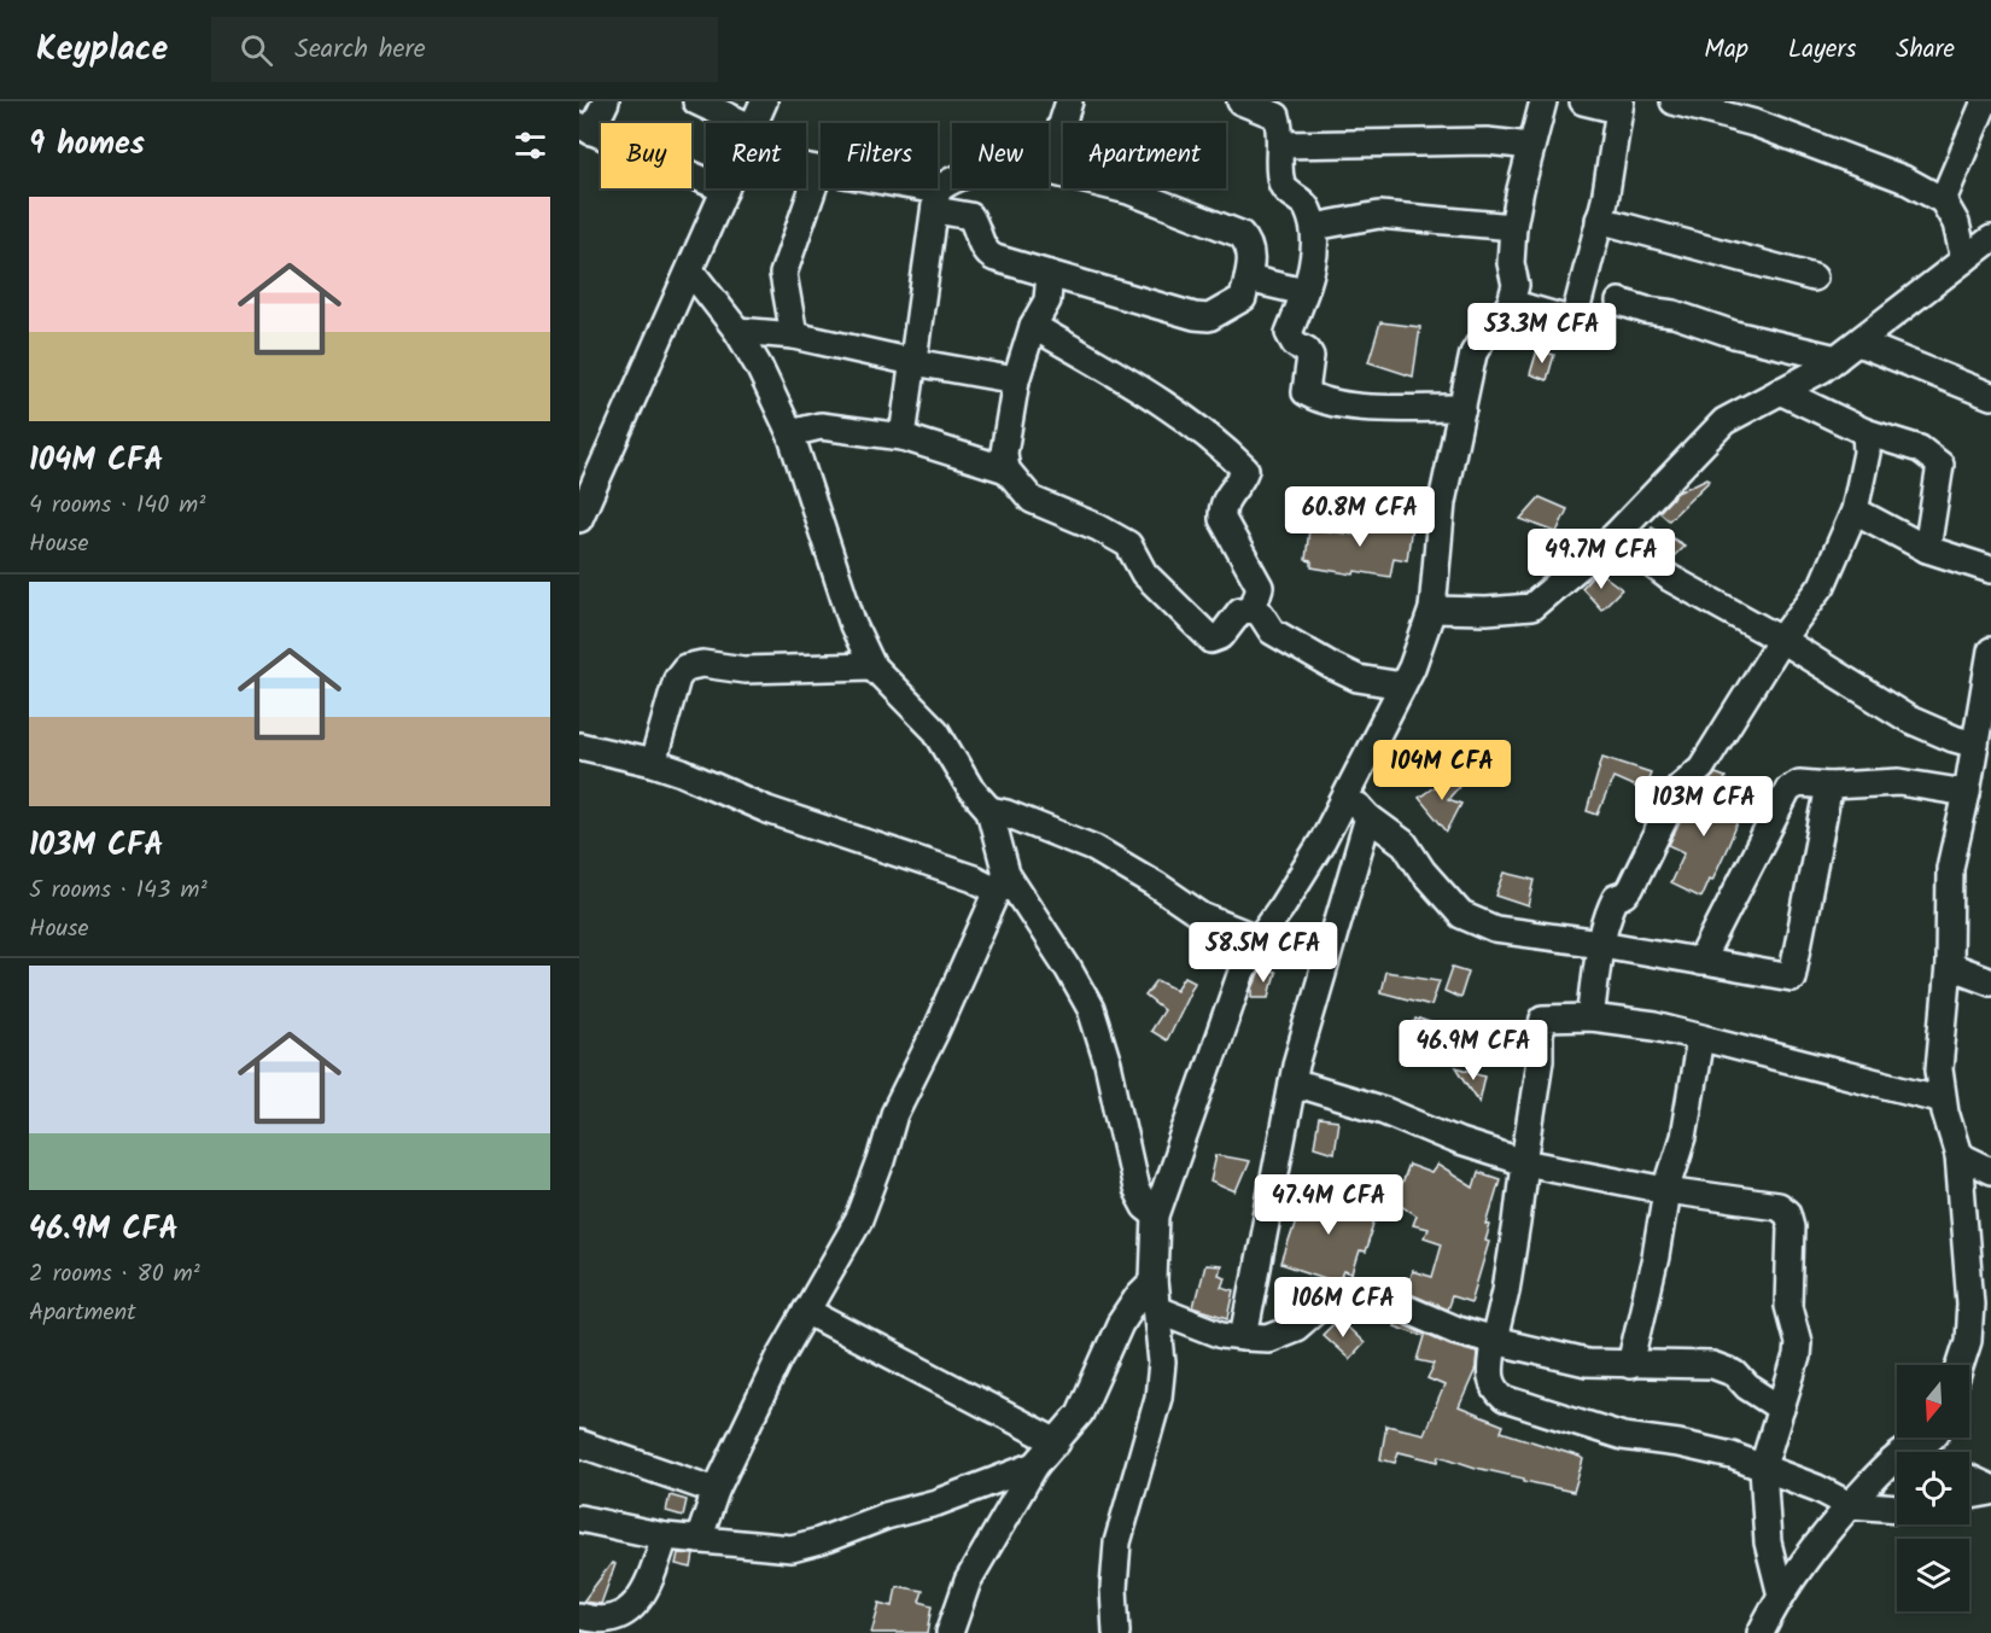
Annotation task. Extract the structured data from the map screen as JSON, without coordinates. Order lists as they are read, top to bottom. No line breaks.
{"north":"bottom","page":{"header":"Keyplace","search":"Search here","nav":["Map","Layers","Share"],"heading":"9 homes","chip":["Buy","Rent","Filters","New","Apartment"],"list":[{"name":"104M CFA","note":"4 rooms · 140 m² · House"},{"name":"103M CFA","note":"5 rooms · 143 m² · House"},{"name":"46.9M CFA","note":"2 rooms · 80 m² · Apartment"}],"price":["53.3M CFA","60.8M CFA","49.7M CFA","104M CFA","103M CFA","58.5M CFA","46.9M CFA","47.4M CFA","106M CFA"]}}
